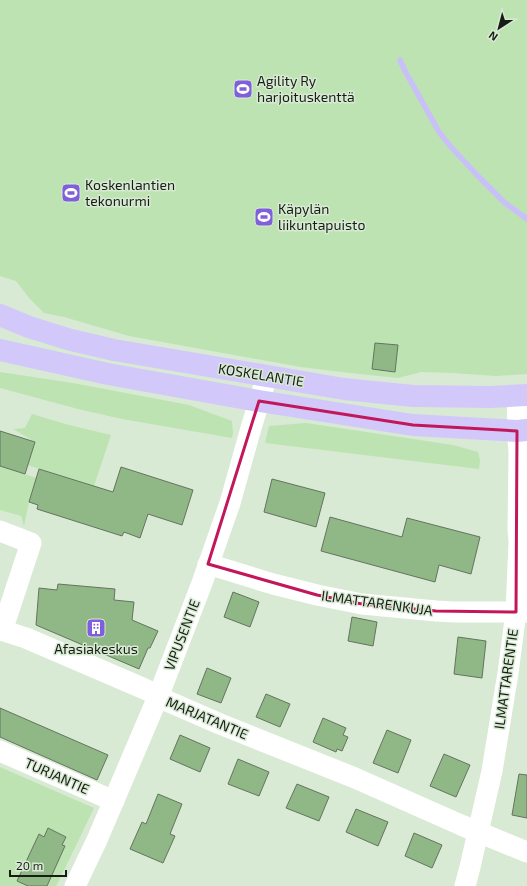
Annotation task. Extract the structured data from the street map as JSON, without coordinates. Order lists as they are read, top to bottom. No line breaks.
{"streets":{"main road":["KOSKELANTIE"],"street":["ILMATTARENKUJA","VIPUSENTIE","ILMATTARENTIE","MARJATANTIE","TURJANTIE"]},"crossings":[["KOSKELANTIE","VIPUSENTIE"],["KOSKELANTIE","ILMATTARENTIE"],["ILMATTARENKUJA","VIPUSENTIE"],["ILMATTARENKUJA","ILMATTARENTIE"],["VIPUSENTIE","MARJATANTIE"],["VIPUSENTIE","TURJANTIE"],["ILMATTARENTIE","MARJATANTIE"]],"places":{"sports":["Agility Ry harjoituskenttä","Koskenlantien tekonurmi","Käpylän liikuntapuisto"],"building":["Afasiakeskus"]},"scale_bar":"20 m","north":"bottom left"}
